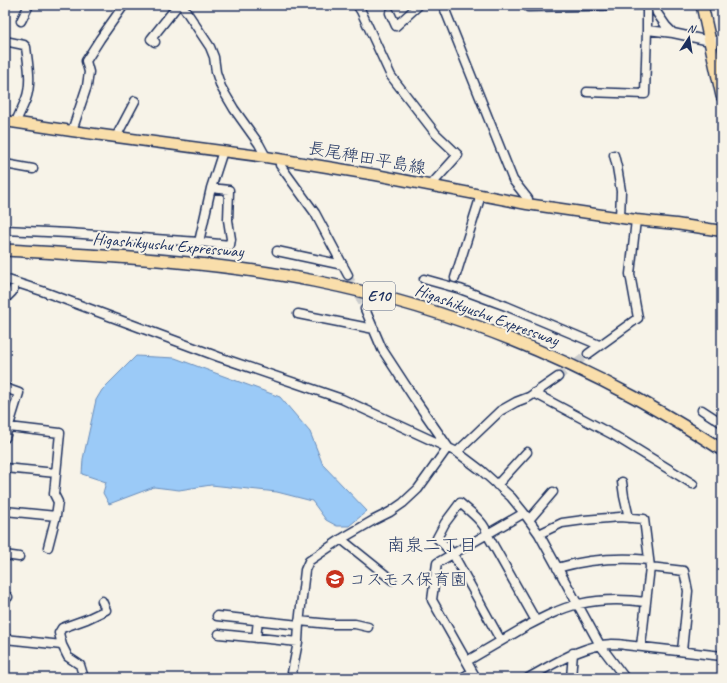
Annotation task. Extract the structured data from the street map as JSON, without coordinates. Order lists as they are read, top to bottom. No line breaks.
{"streets":{"highway":["Higashikyushu Expressway","E10"],"main road":["長尾稗田平島線"]},"districts":["南泉二丁目"],"places":{"school or university":["コスモス保育園"]},"north":"top"}
